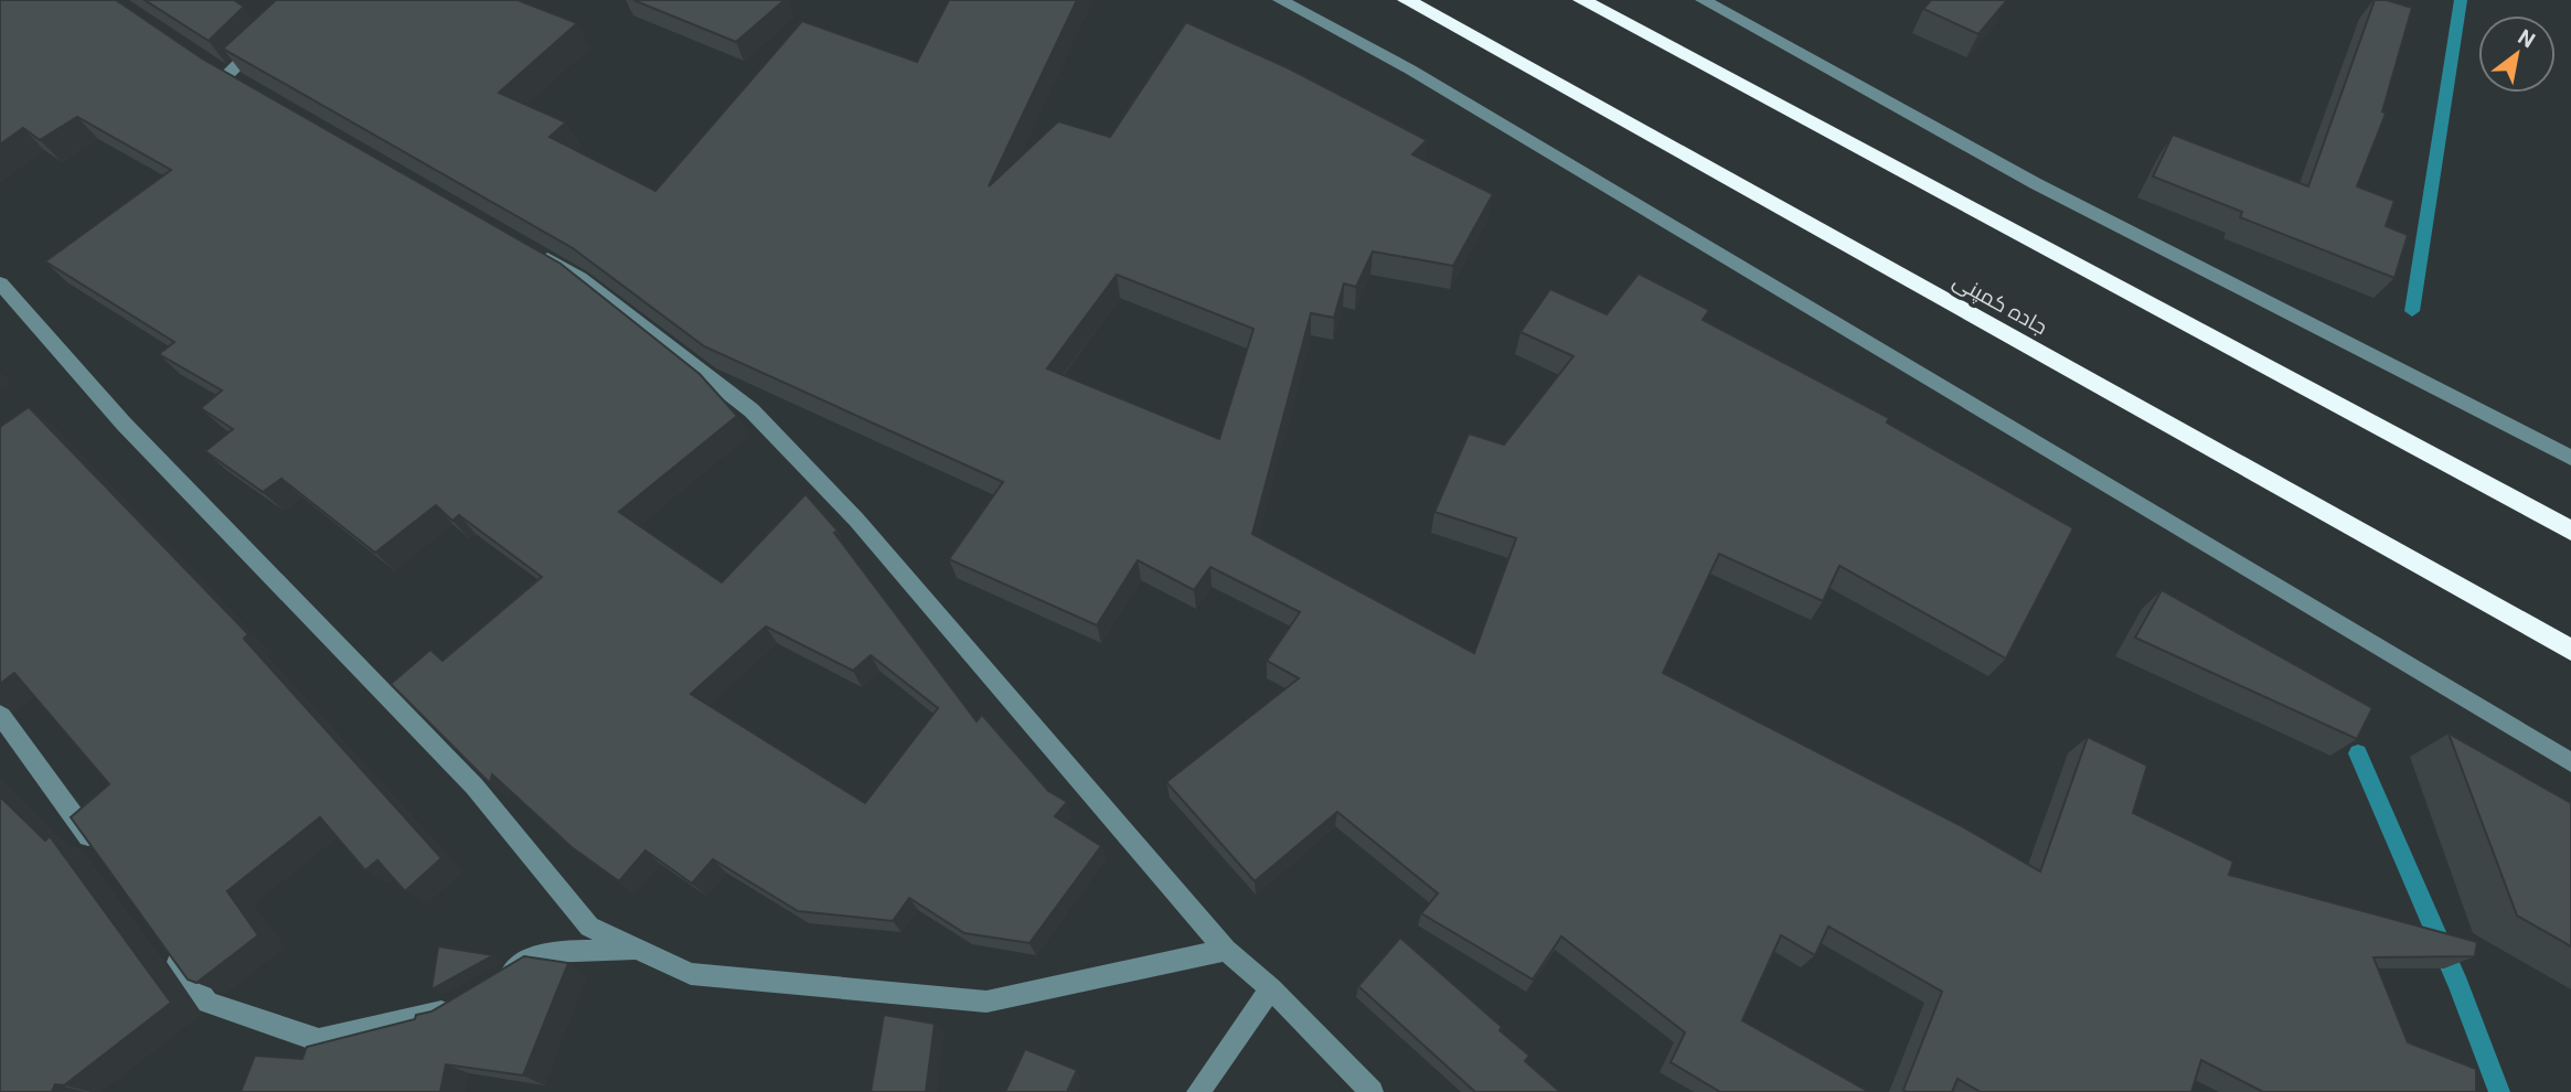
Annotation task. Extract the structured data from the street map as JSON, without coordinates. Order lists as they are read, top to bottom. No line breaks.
{"streets":{"highway":["جاده کمپنی"]},"north":"top right"}
